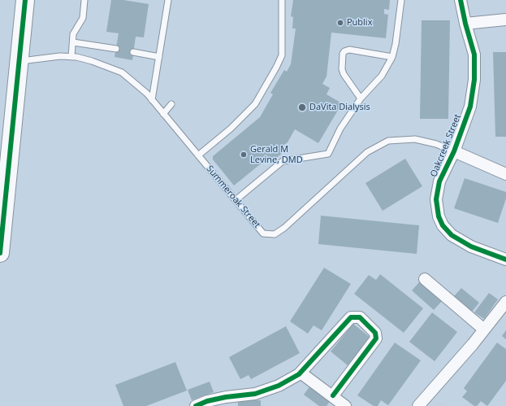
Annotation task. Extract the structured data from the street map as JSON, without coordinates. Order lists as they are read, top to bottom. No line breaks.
{"streets":{"street":["Oakcreek Street","Summeroak Street"]},"crossings":[["Oakcreek Street","Summeroak Street"]],"places":["Publix","DaVita Dialysis","Gerald M Levine, DMD"]}
